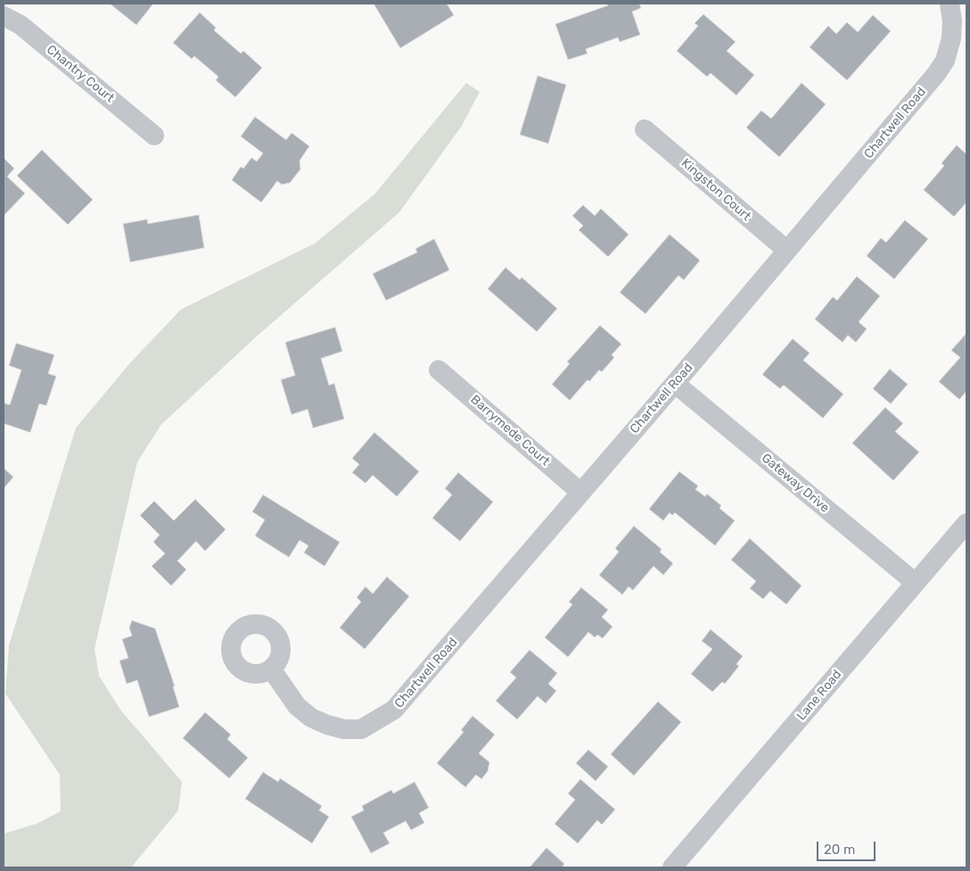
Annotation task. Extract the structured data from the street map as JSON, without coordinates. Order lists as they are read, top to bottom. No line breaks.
{"streets":{"street":["Chantry Court","Chartwell Road","Kingston Court","Barrymede Court","Gateway Drive","Lane Road"]},"crossings":[["Chartwell Road","Kingston Court"],["Chartwell Road","Barrymede Court"],["Chartwell Road","Gateway Drive"],["Gateway Drive","Lane Road"]],"scale_bar":"20 m"}
